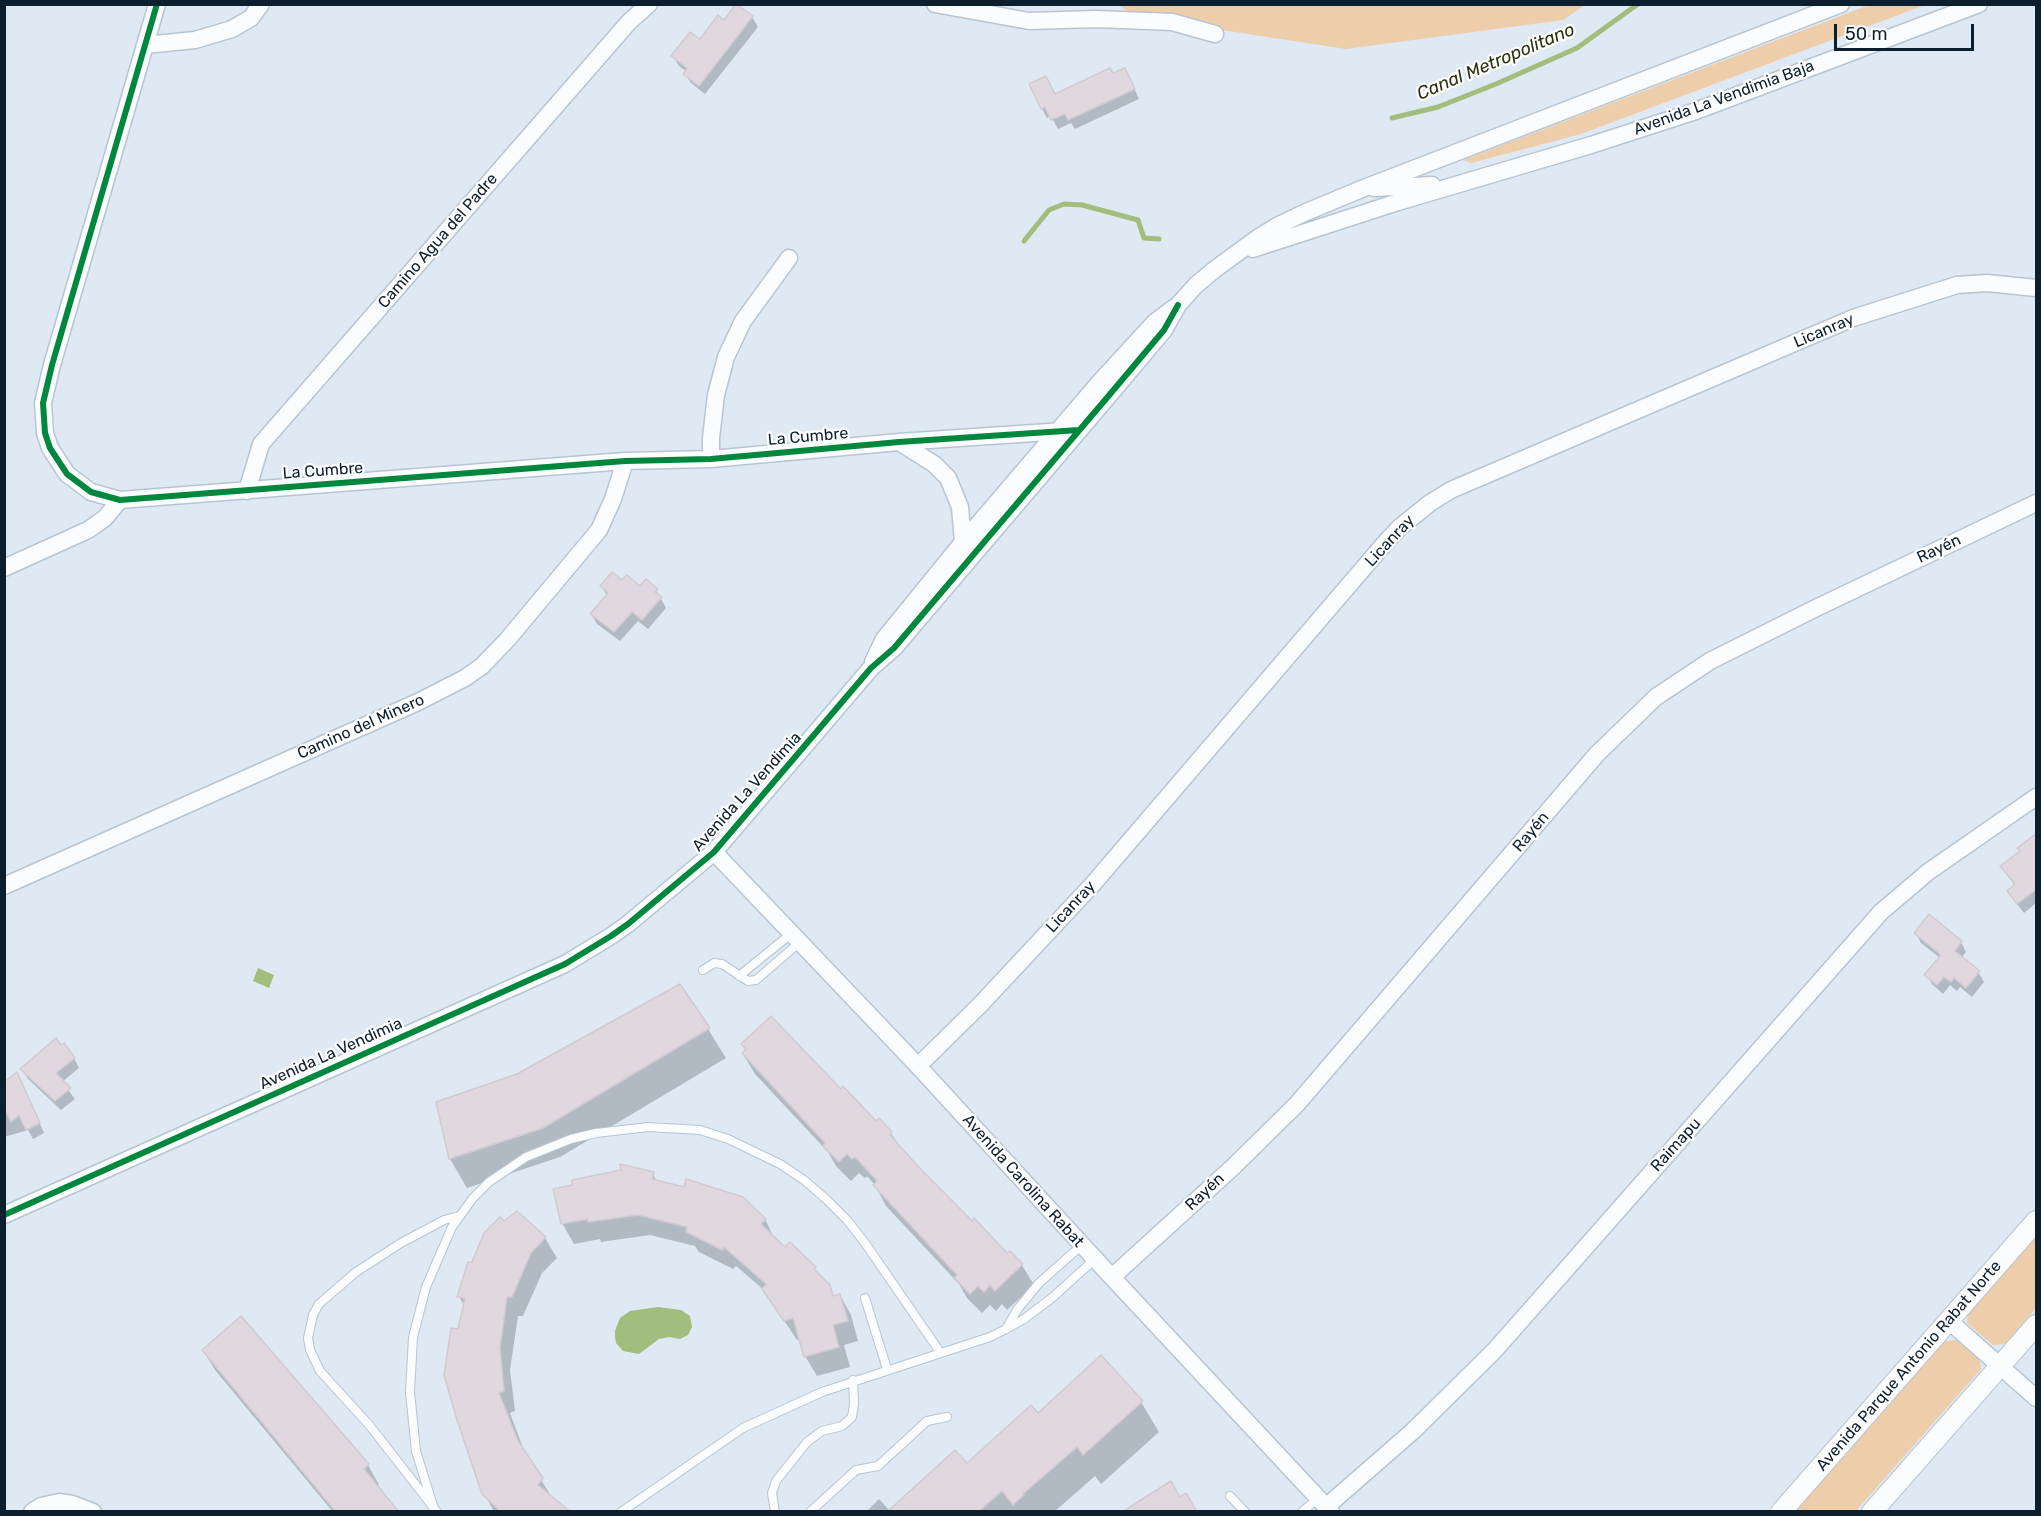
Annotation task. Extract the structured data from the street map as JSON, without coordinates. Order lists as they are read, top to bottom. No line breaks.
{"streets":{"street":["Avenida La Vendimia Baja","Camino Agua del Padre","Licanray","La Cumbre","Rayén","Camino del Minero","Avenida La Vendimia","Raimapu","Avenida Carolina Rabat","Avenida Parque Antonio Rabat Norte"]},"crossings":[["Avenida La Vendimia Baja","Avenida La Vendimia"],["Camino Agua del Padre","La Cumbre"],["Licanray","Avenida Carolina Rabat"],["La Cumbre","Camino del Minero"],["La Cumbre","Avenida La Vendimia"],["Rayén","Avenida Carolina Rabat"],["Avenida La Vendimia","Avenida Carolina Rabat"],["Raimapu","Avenida Carolina Rabat"]],"water":["Canal Metropolitano"],"scale_bar":"50 m"}
